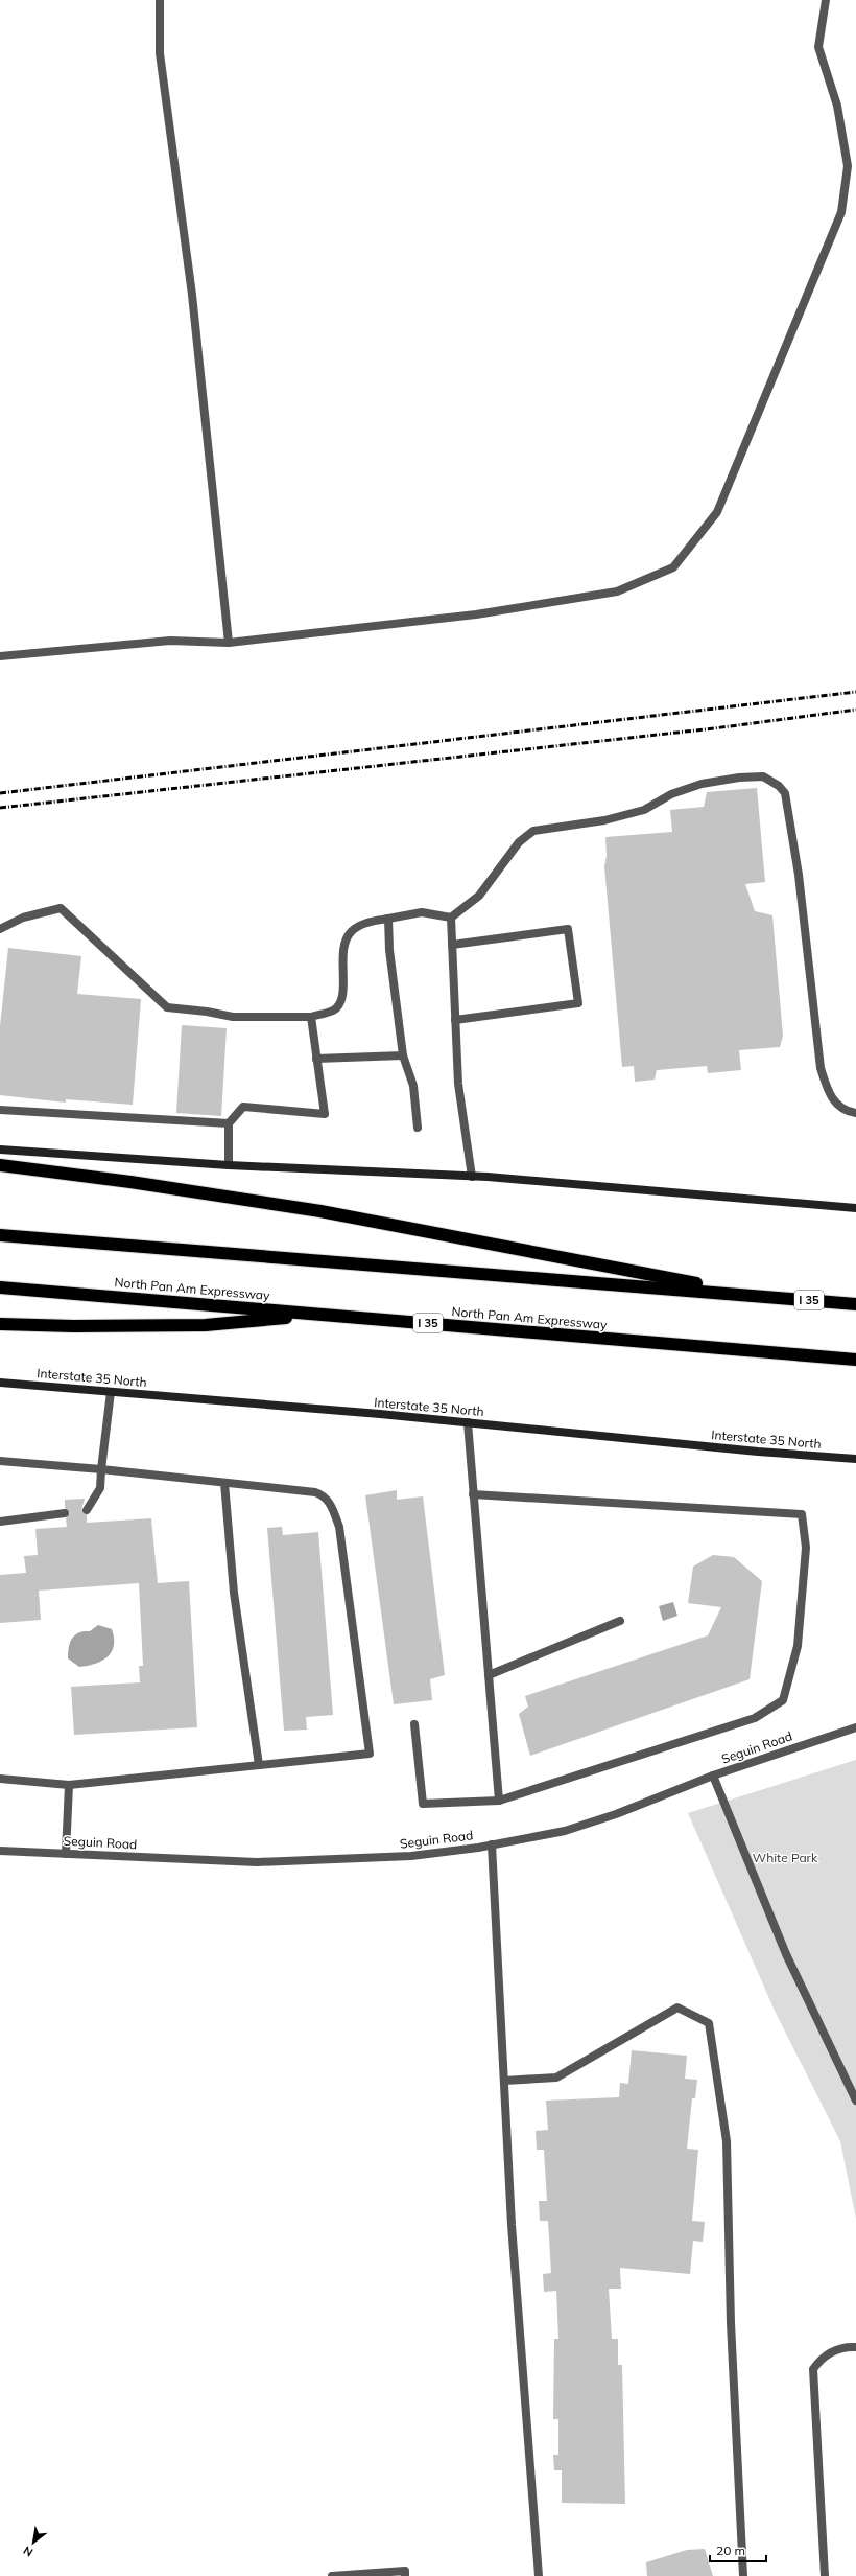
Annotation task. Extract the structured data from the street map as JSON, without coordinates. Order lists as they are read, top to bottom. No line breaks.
{"streets":{"highway":["North Pan Am Expressway","I 35"],"main road":["Interstate 35 North"],"street":["Seguin Road"]},"parks":["White Park"],"scale_bar":"20 m","north":"bottom left"}
